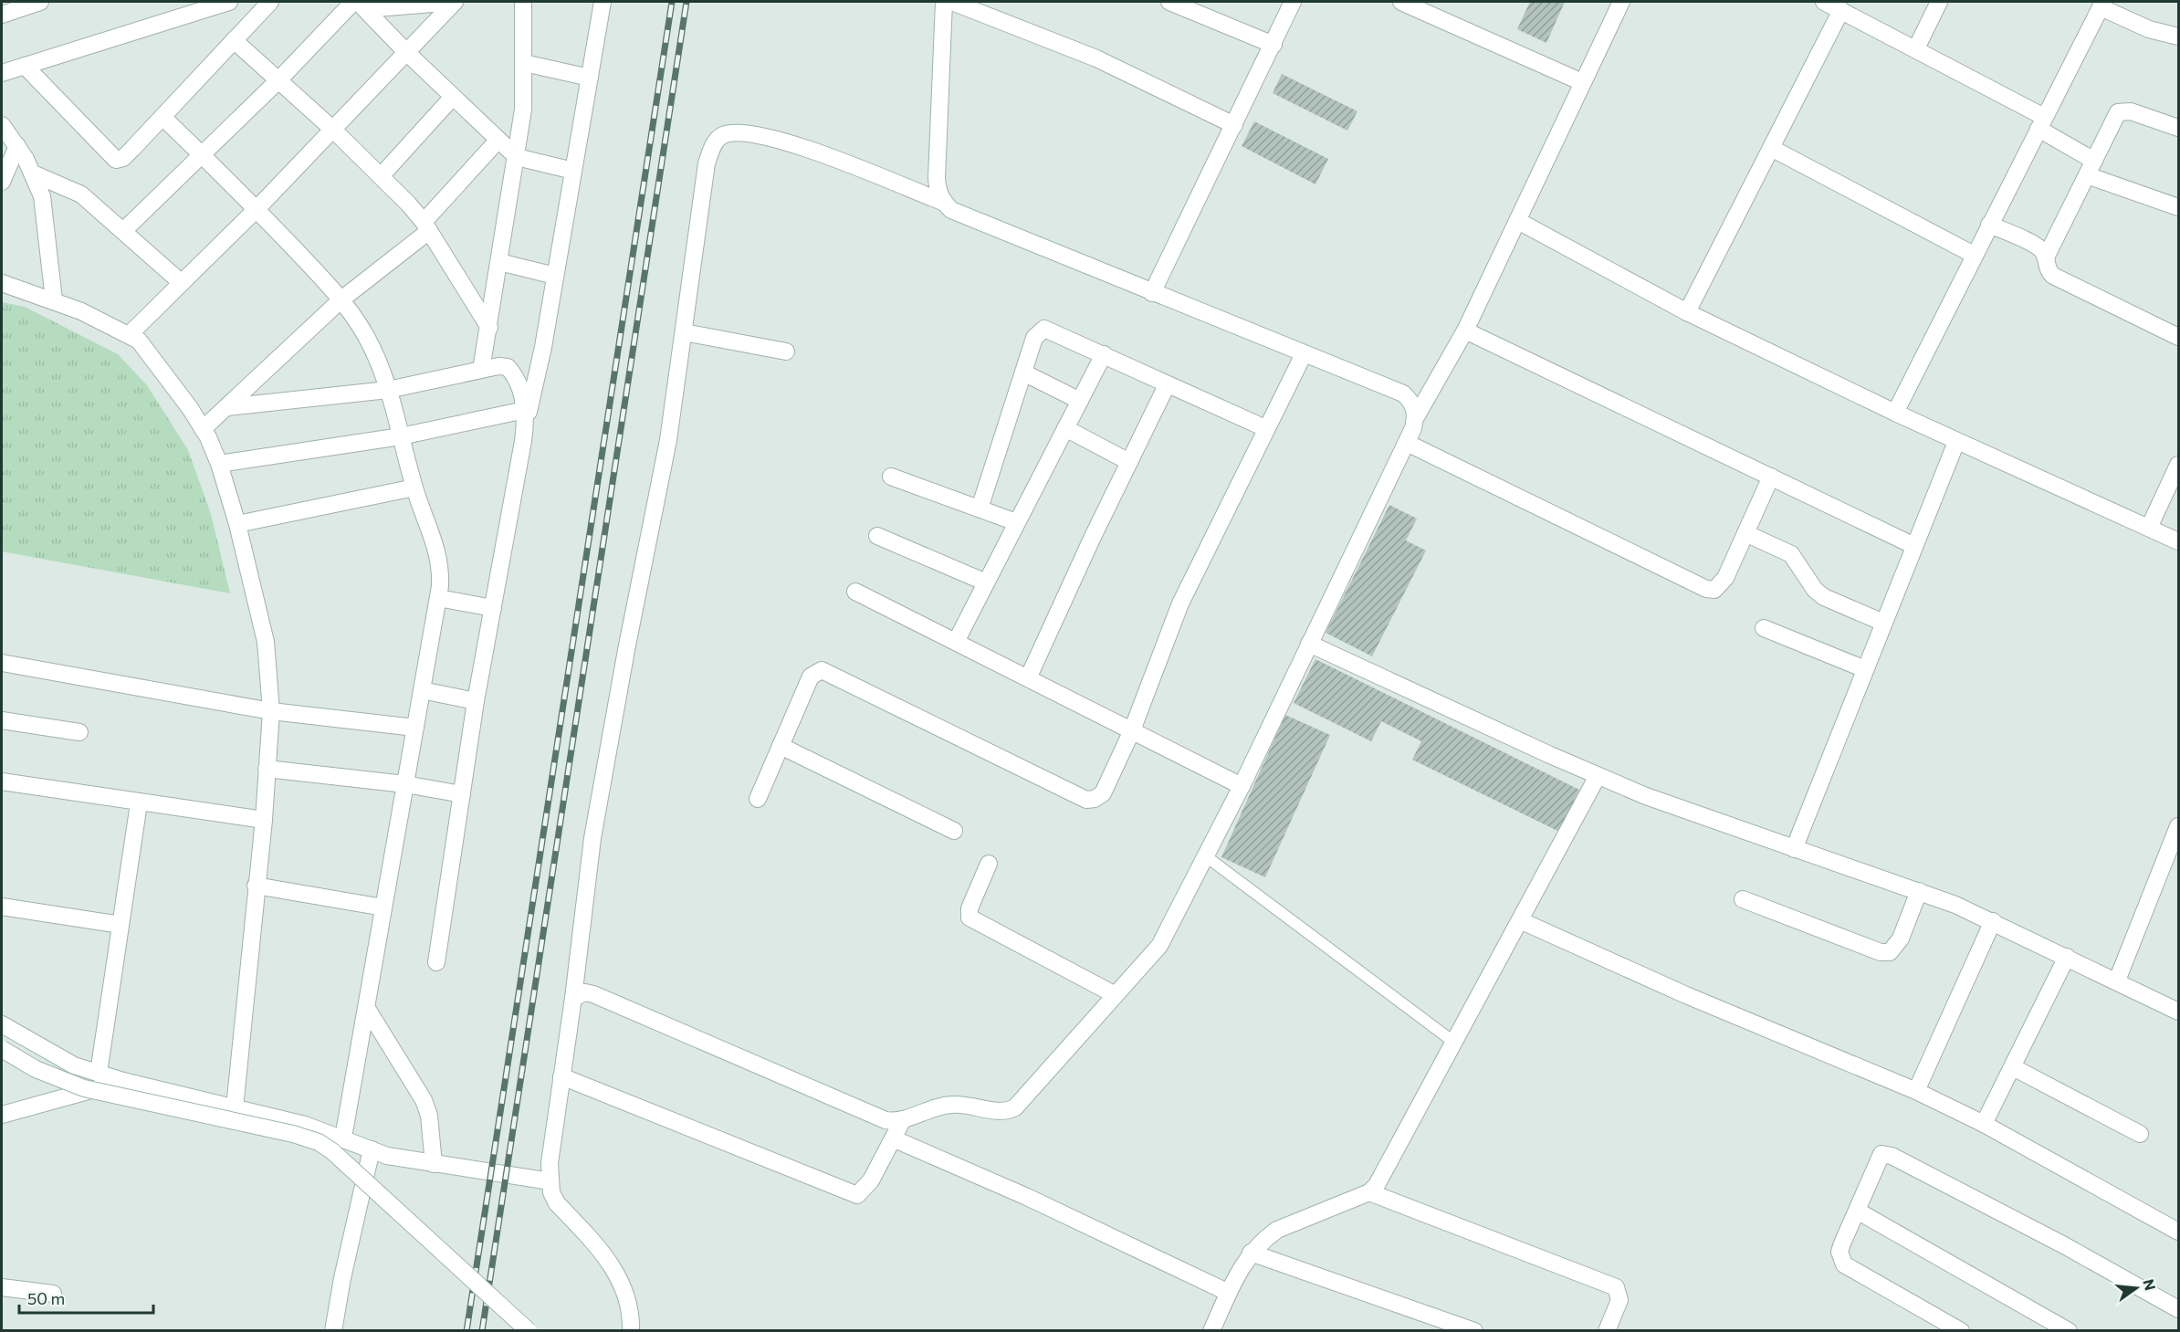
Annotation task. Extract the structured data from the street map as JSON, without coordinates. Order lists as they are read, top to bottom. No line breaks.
{"scale_bar":"50 m","north":"right"}
